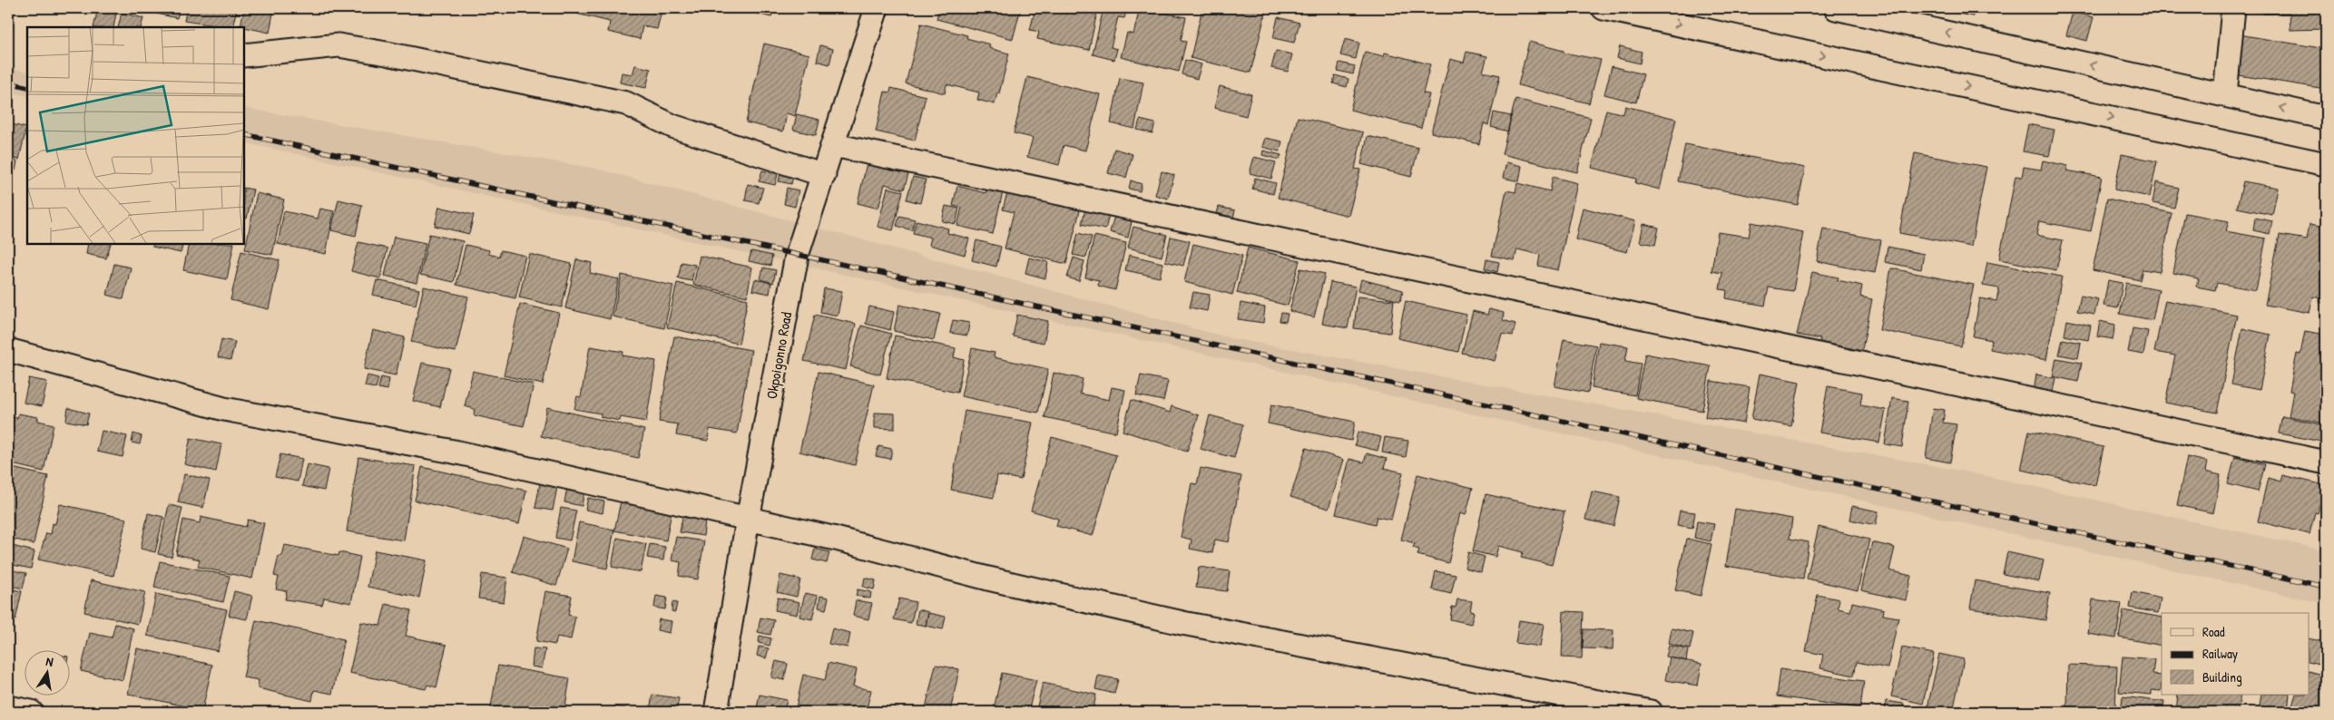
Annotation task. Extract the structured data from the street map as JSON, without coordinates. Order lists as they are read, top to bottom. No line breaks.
{"streets":{"street":["Okpoigonno Road"]},"legend":["Road","Railway","Building"],"north":"top"}
